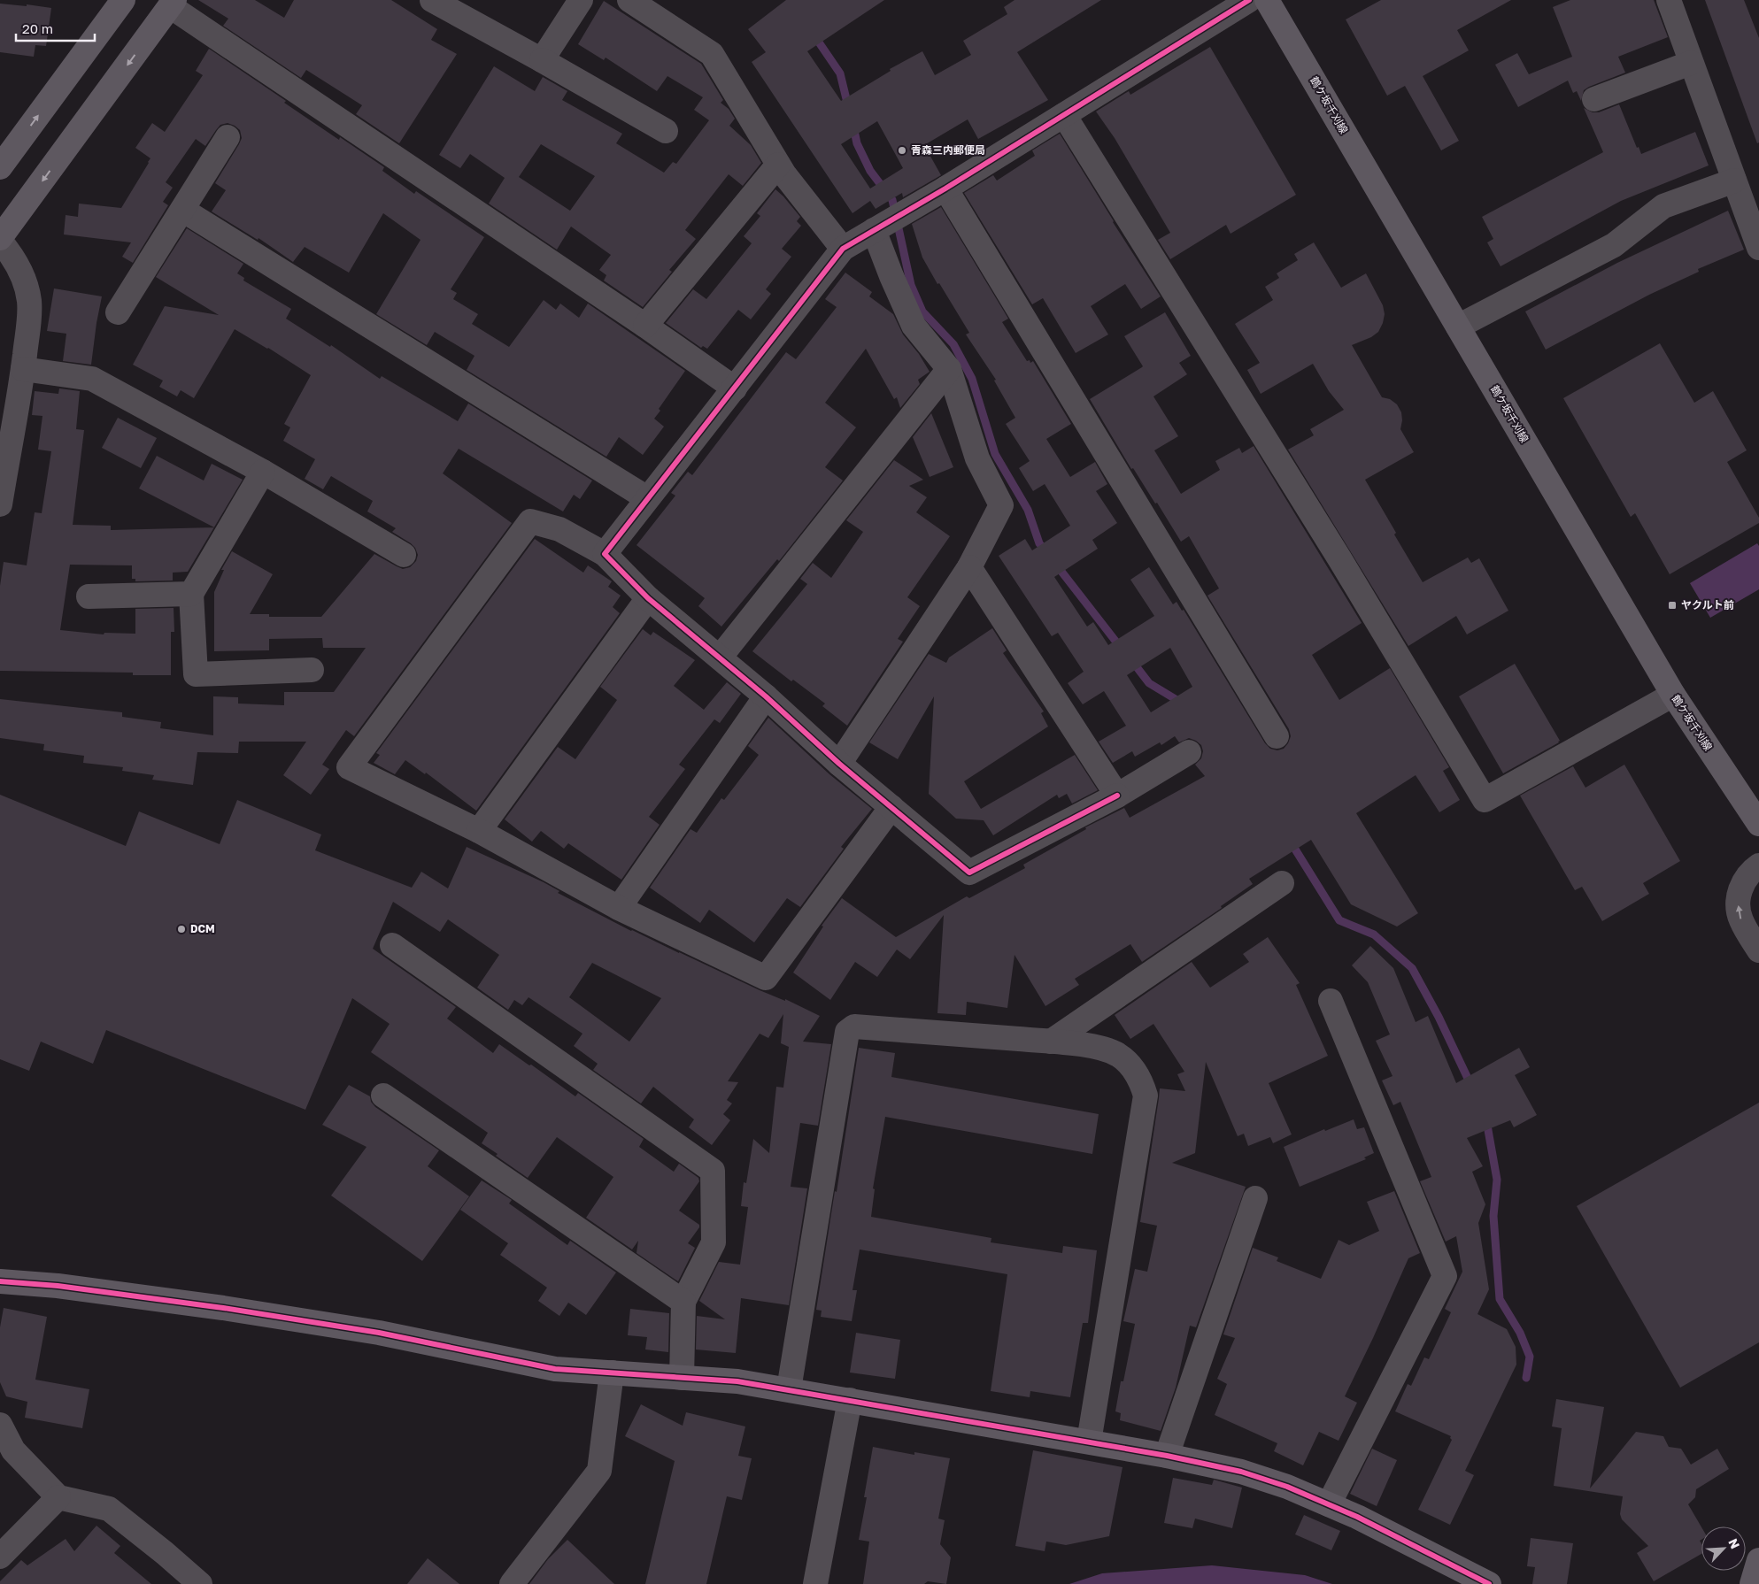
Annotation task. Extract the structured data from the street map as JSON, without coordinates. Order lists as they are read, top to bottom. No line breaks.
{"streets":{"street":["鶴ケ坂千刈線"]},"places":{"other":["青森三内郵便局","DCM"],"transit":["ヤクルト前"]},"scale_bar":"20 m","north":"top right"}
